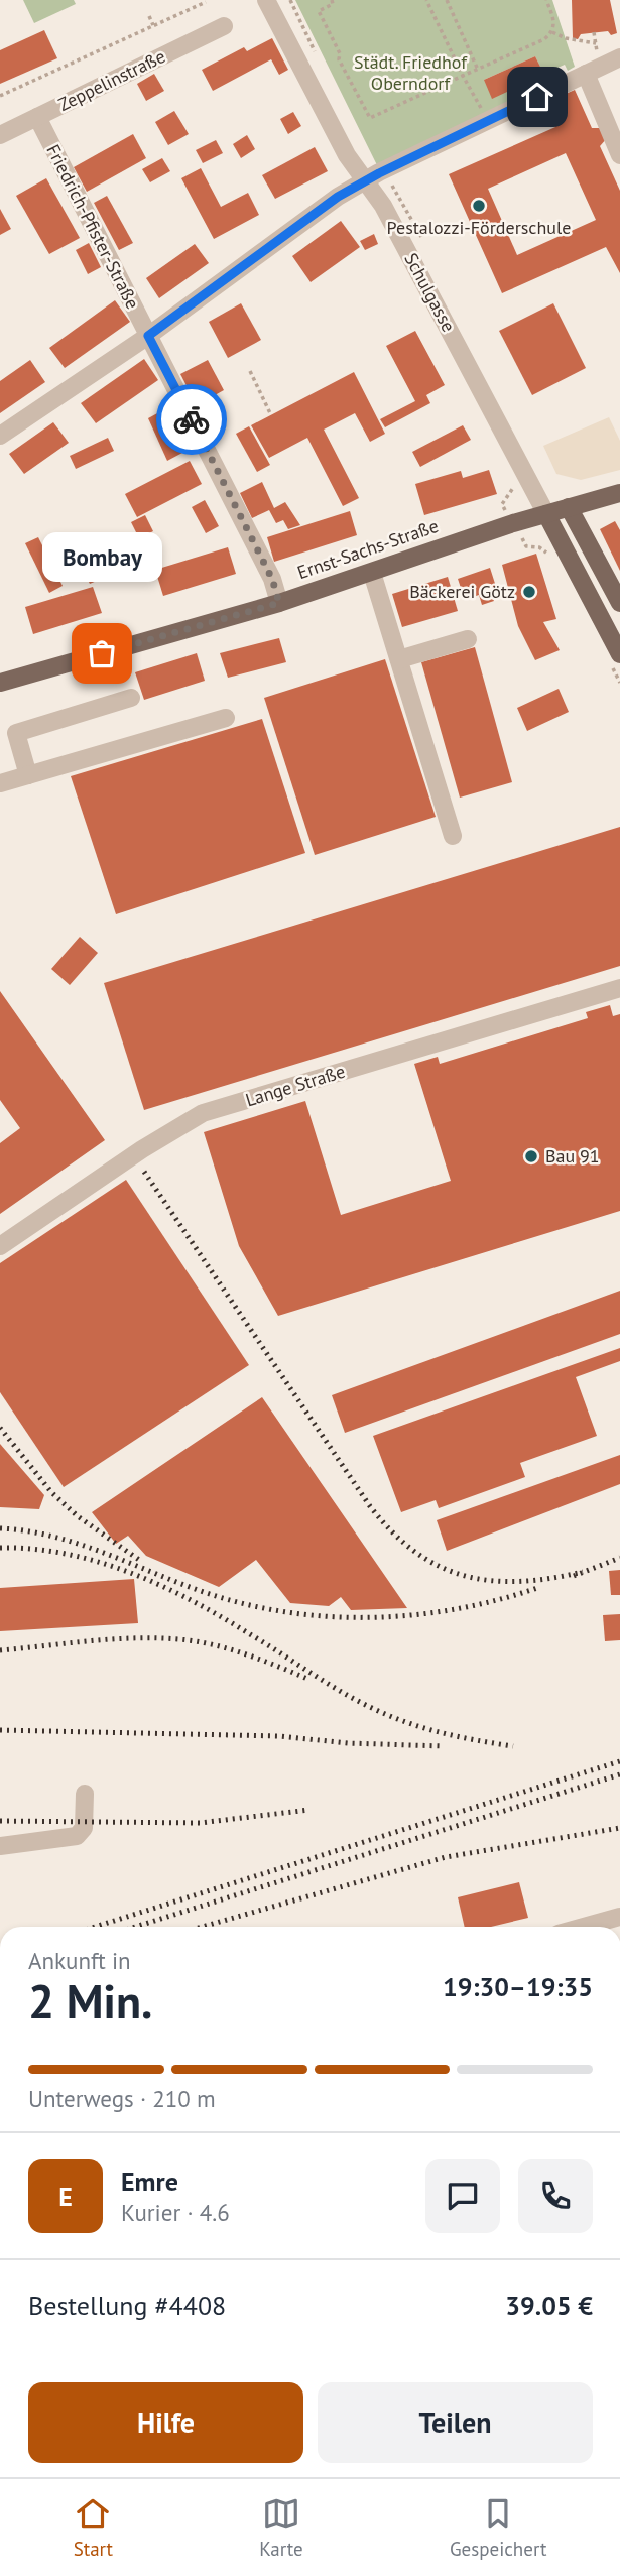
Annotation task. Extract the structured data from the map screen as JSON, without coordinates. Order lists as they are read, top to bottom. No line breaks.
{"streets":{"main road":["Ernst-Sachs-Straße"],"street":["Zeppelinstraße","Friedrich-Pfister-Straße","Schulgasse","Lange Straße"]},"crossings":[["Zeppelinstraße","Friedrich-Pfister-Straße"],["Friedrich-Pfister-Straße","Ernst-Sachs-Straße"],["Schulgasse","Ernst-Sachs-Straße"]],"parks":["Städt. Friedhof Oberndorf"],"places":["Pestalozzi-Förderschule","Bäckerei Götz","Bombay","Bau 91"],"page":{"bubble":"Bombay","heading":["2 Min.","Ankunft in","19:30–19:35"],"panel":["Emre","Kurier · 4.6","Bestellung #4408","39.05 €"],"bar":"Unterwegs · 210 m","round":"E","buttons":["Hilfe","Teilen"],"tabs":["Start","Karte","Gespeichert"]}}
